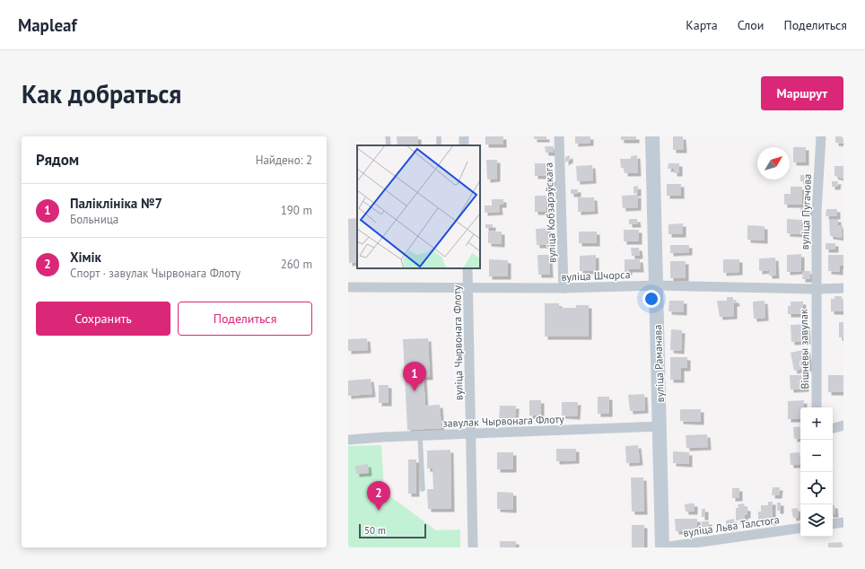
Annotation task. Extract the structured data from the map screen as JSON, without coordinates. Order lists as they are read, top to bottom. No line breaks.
{"streets":{"main road":["вуліца Раманава"],"street":["вуліца Пугачова","вуліца Кобзарэўскага","вуліца Шчорса","вуліца Чырвонага Флоту","Вішнёвы завулак","завулак Чырвонага Флоту","вуліца Льва Талстога"]},"crossings":[["вуліца Пугачова","вуліца Шчорса"],["вуліца Пугачова","Вішнёвы завулак"],["вуліца Кобзарэўскага","вуліца Шчорса"],["вуліца Шчорса","вуліца Чырвонага Флоту"],["вуліца Шчорса","Вішнёвы завулак"],["вуліца Шчорса","вуліца Раманава"],["вуліца Чырвонага Флоту","завулак Чырвонага Флоту"],["вуліца Раманава","завулак Чырвонага Флоту"],["вуліца Раманава","вуліца Льва Талстога"]],"scale_bar":"50 m","north":"top right","page":{"header":"Mapleaf","nav":["Карта","Слои","Поделиться"],"buttons":["Маршрут",["Сохранить","Поделиться"]],"title":"Как добраться","heading":["Рядом","Найдено: 2"],"list":[{"mark":"1","name":"Паліклініка №7","note":"Больница","value":"190 m"},{"mark":"2","name":"Хімік","note":"Спорт · завулак Чырвонага Флоту","value":"260 m"}],"pins":["1","2"],"map_buttons":["+","−"],"scale":"50 m"}}
